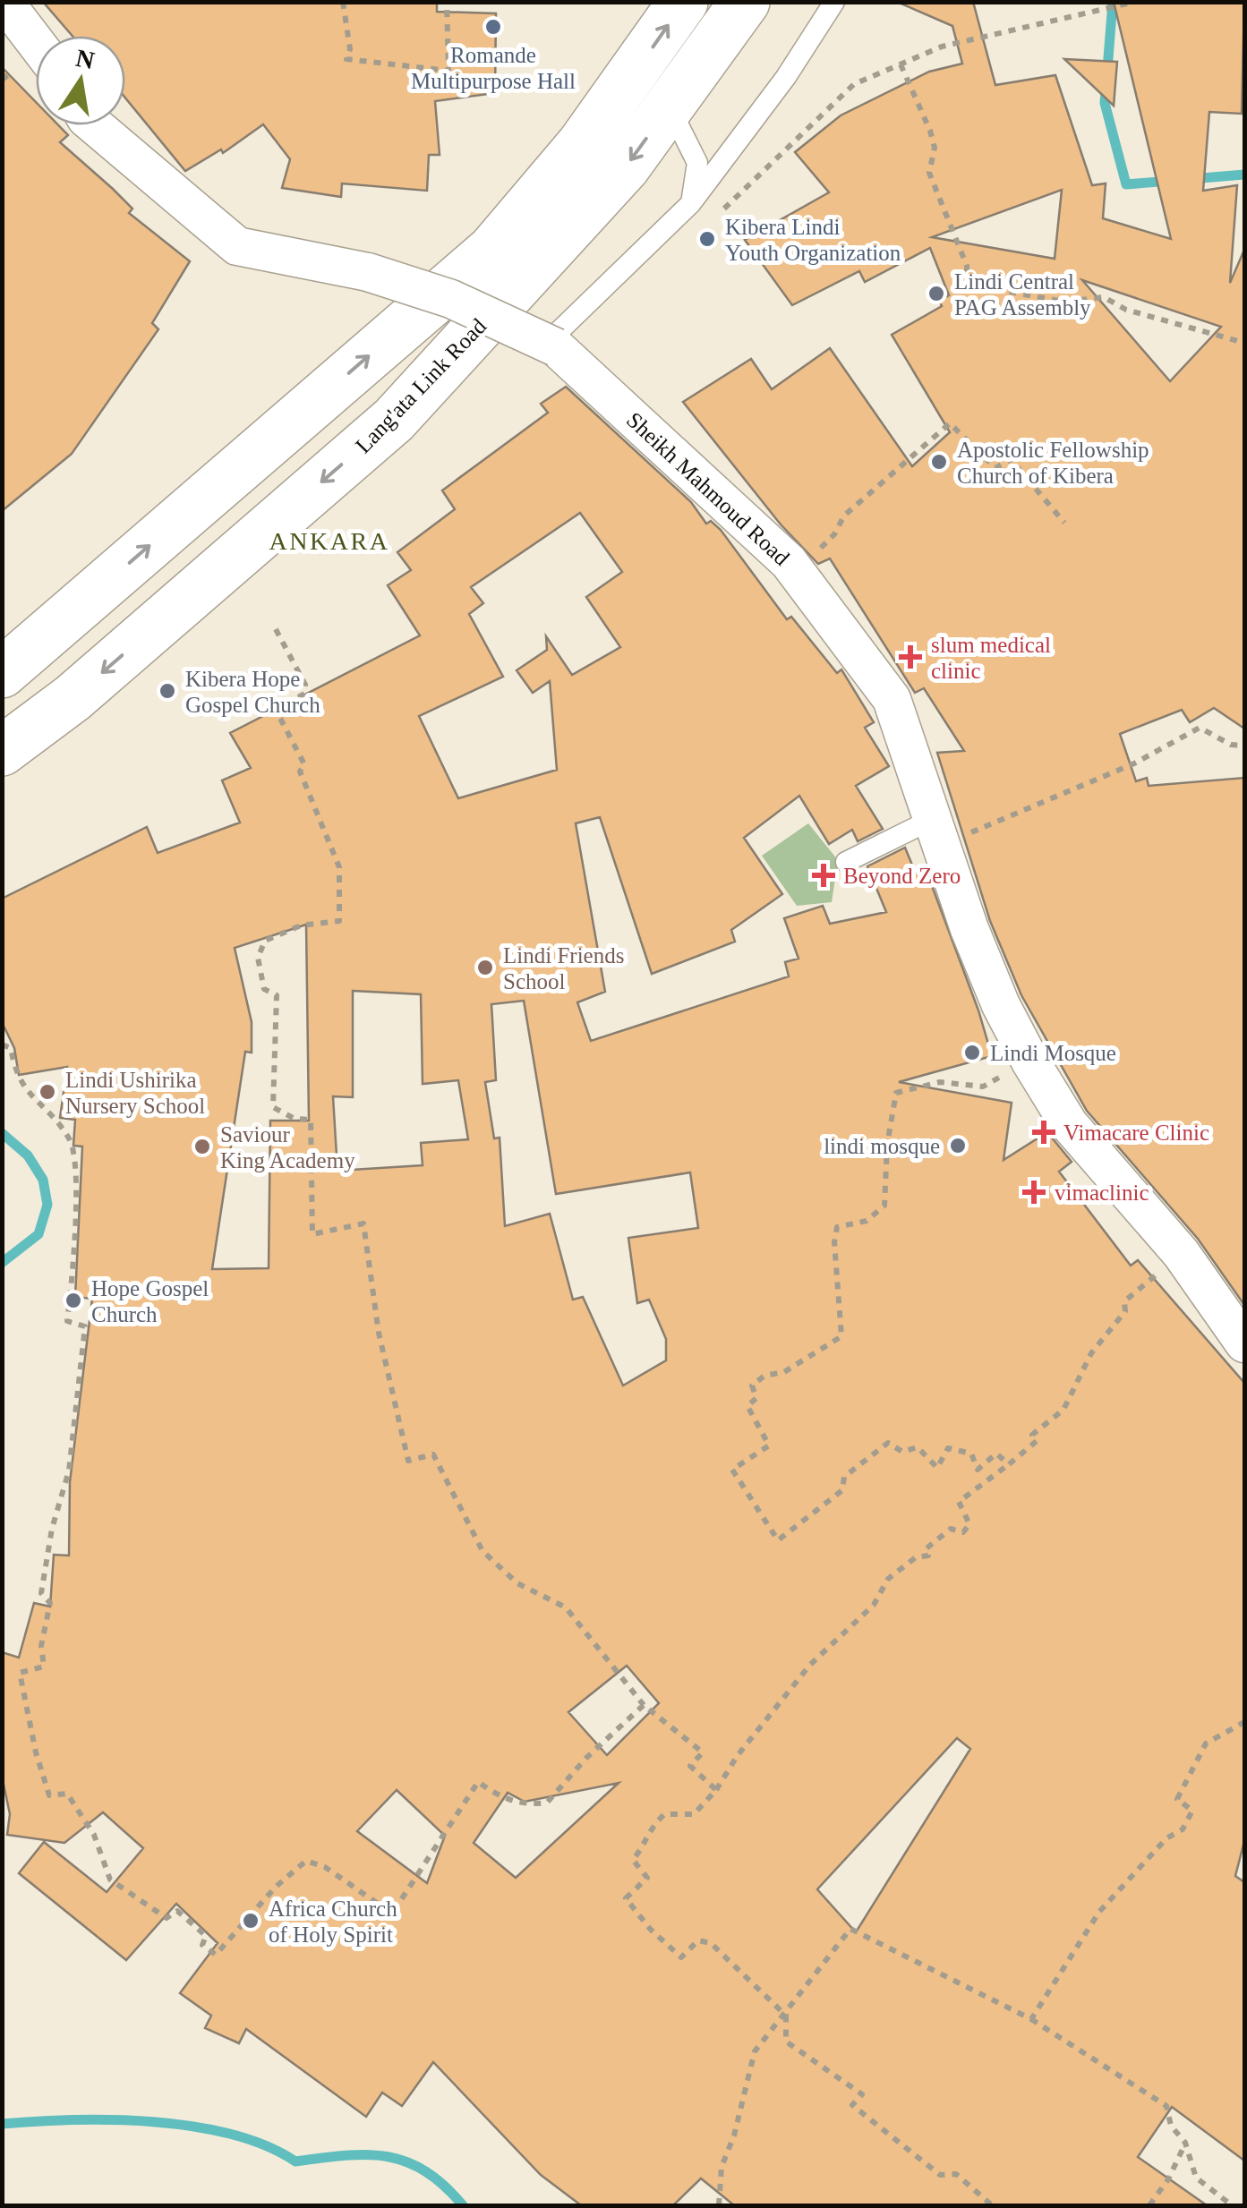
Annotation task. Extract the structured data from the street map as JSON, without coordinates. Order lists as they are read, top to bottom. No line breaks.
{"streets":{"main road":["Lang'ata Link Road"],"street":["Sheikh Mahmoud Road"]},"districts":["ANKARA"],"places":{"other":["Romande Multipurpose Hall","Kibera Lindi Youth Organization","Lindi Central PAG Assembly","Apostolic Fellowship Church of Kibera","Kibera Hope Gospel Church","Lindi Friends School","Lindi Mosque","Lindi Ushirika Nursery School","lindi mosque","Saviour King Academy","Hope Gospel Church","Africa Church of Holy Spirit"],"health":["slum medical clinic","Beyond Zero","Vimacare Clinic","vimaclinic"]},"north":"top"}
